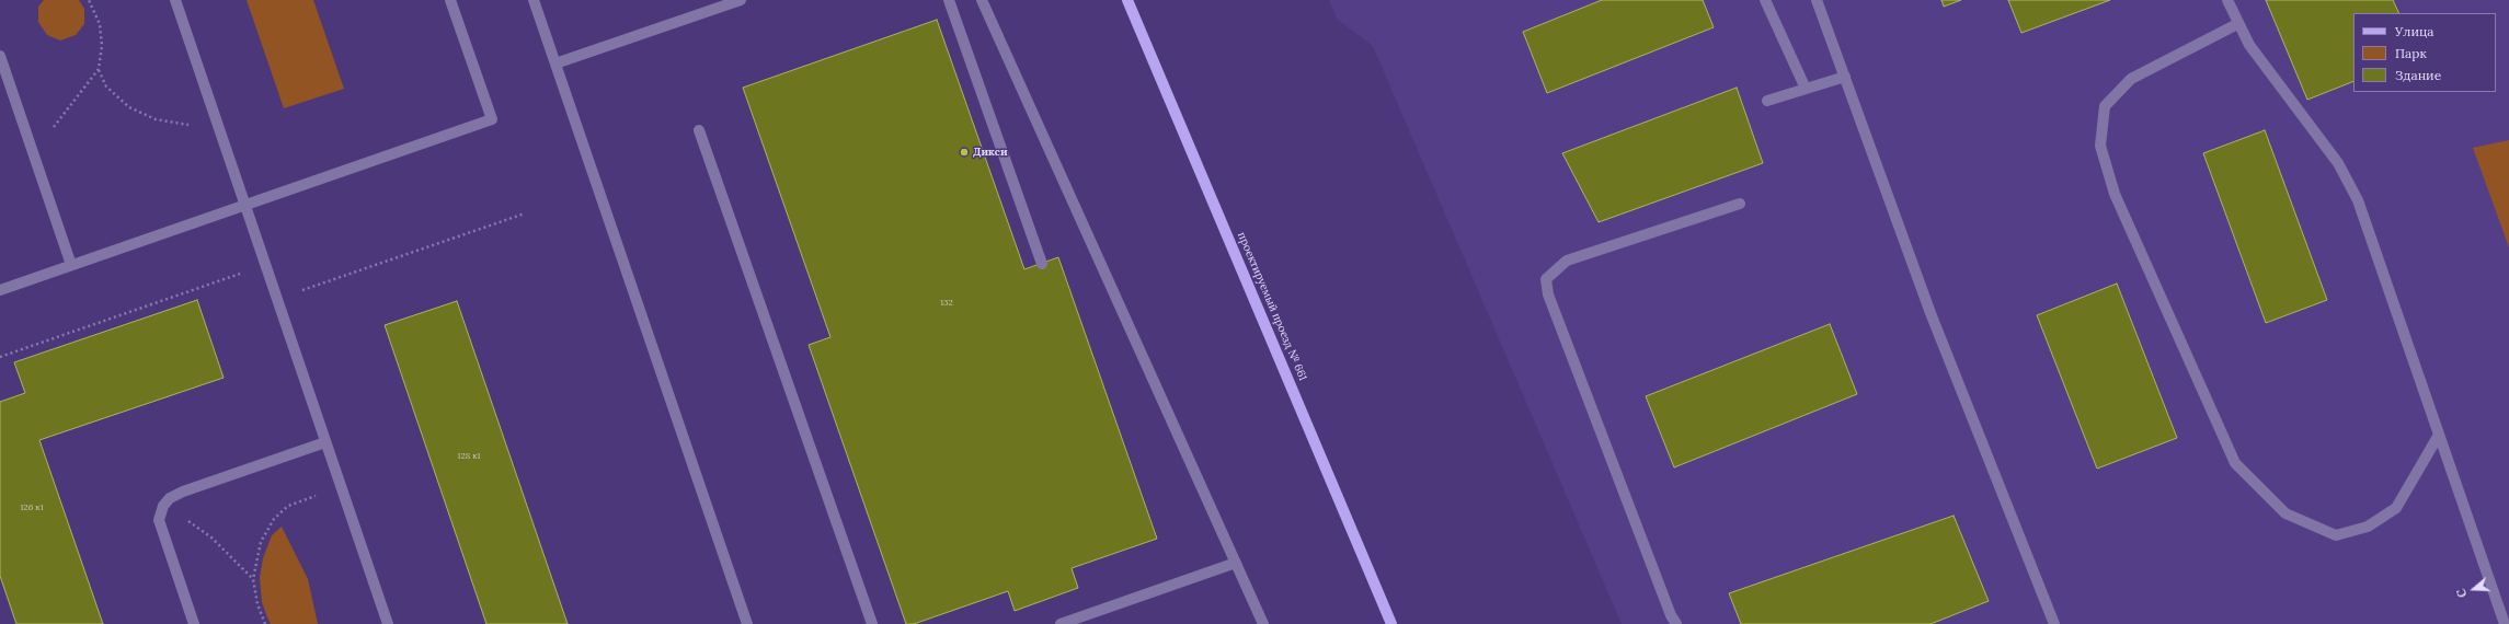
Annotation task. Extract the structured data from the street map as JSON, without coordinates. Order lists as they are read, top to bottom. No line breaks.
{"streets":{"main road":["проектируемый проезд № 661"]},"places":["Дикси"],"house_numbers":["132","128 к1","126 к1"],"legend":["Улица","Парк","Здание"],"north":"left"}
